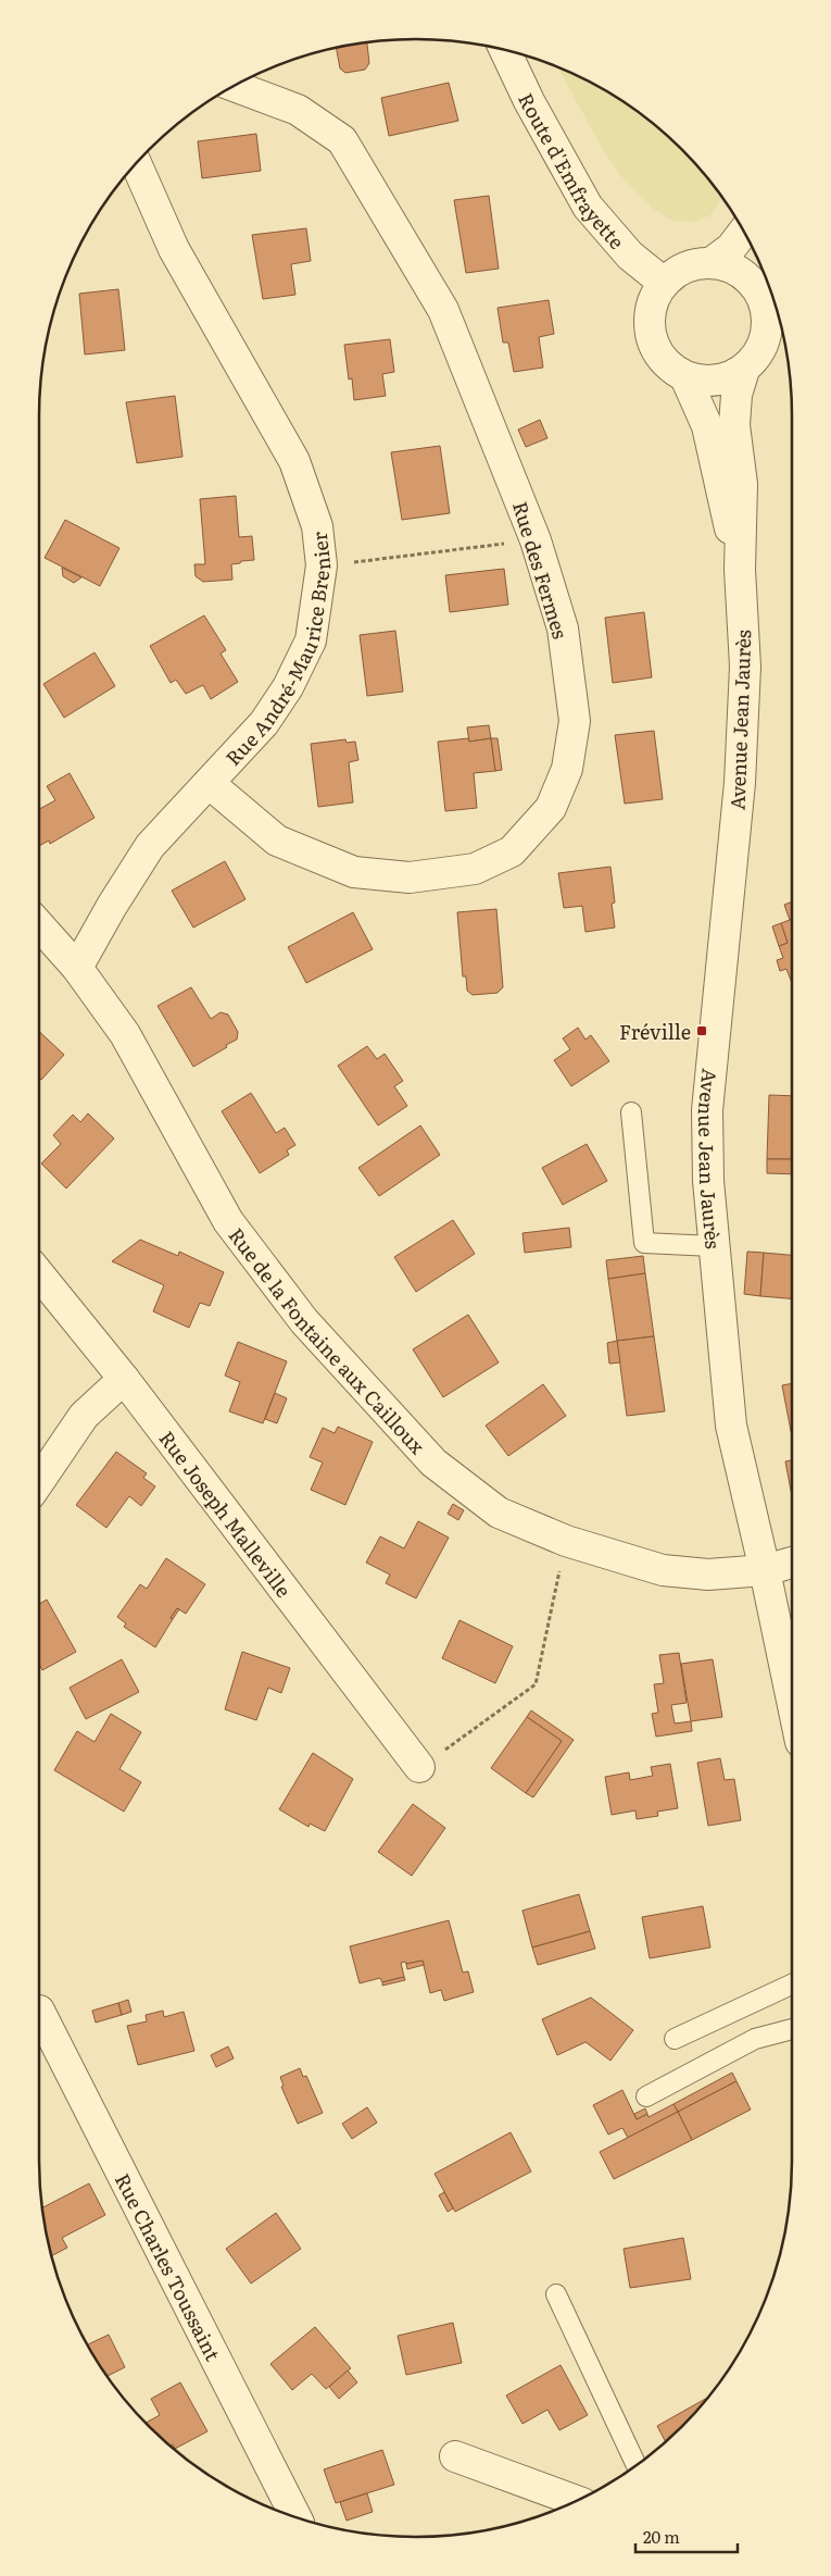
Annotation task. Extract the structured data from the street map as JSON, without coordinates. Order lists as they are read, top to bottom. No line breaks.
{"streets":{"street":["Route d'Emfrayette","Rue des Fermes","Rue André-Maurice Brenier","Avenue Jean Jaurès","Rue de la Fontaine aux Cailloux","Rue Joseph Malleville","Rue Charles Toussaint"]},"crossings":[["Route d'Emfrayette","Avenue Jean Jaurès"],["Rue des Fermes","Rue André-Maurice Brenier"],["Rue André-Maurice Brenier","Rue de la Fontaine aux Cailloux"],["Avenue Jean Jaurès","Rue de la Fontaine aux Cailloux"]],"places":{"transit":["Fréville"]},"scale_bar":"20 m"}
